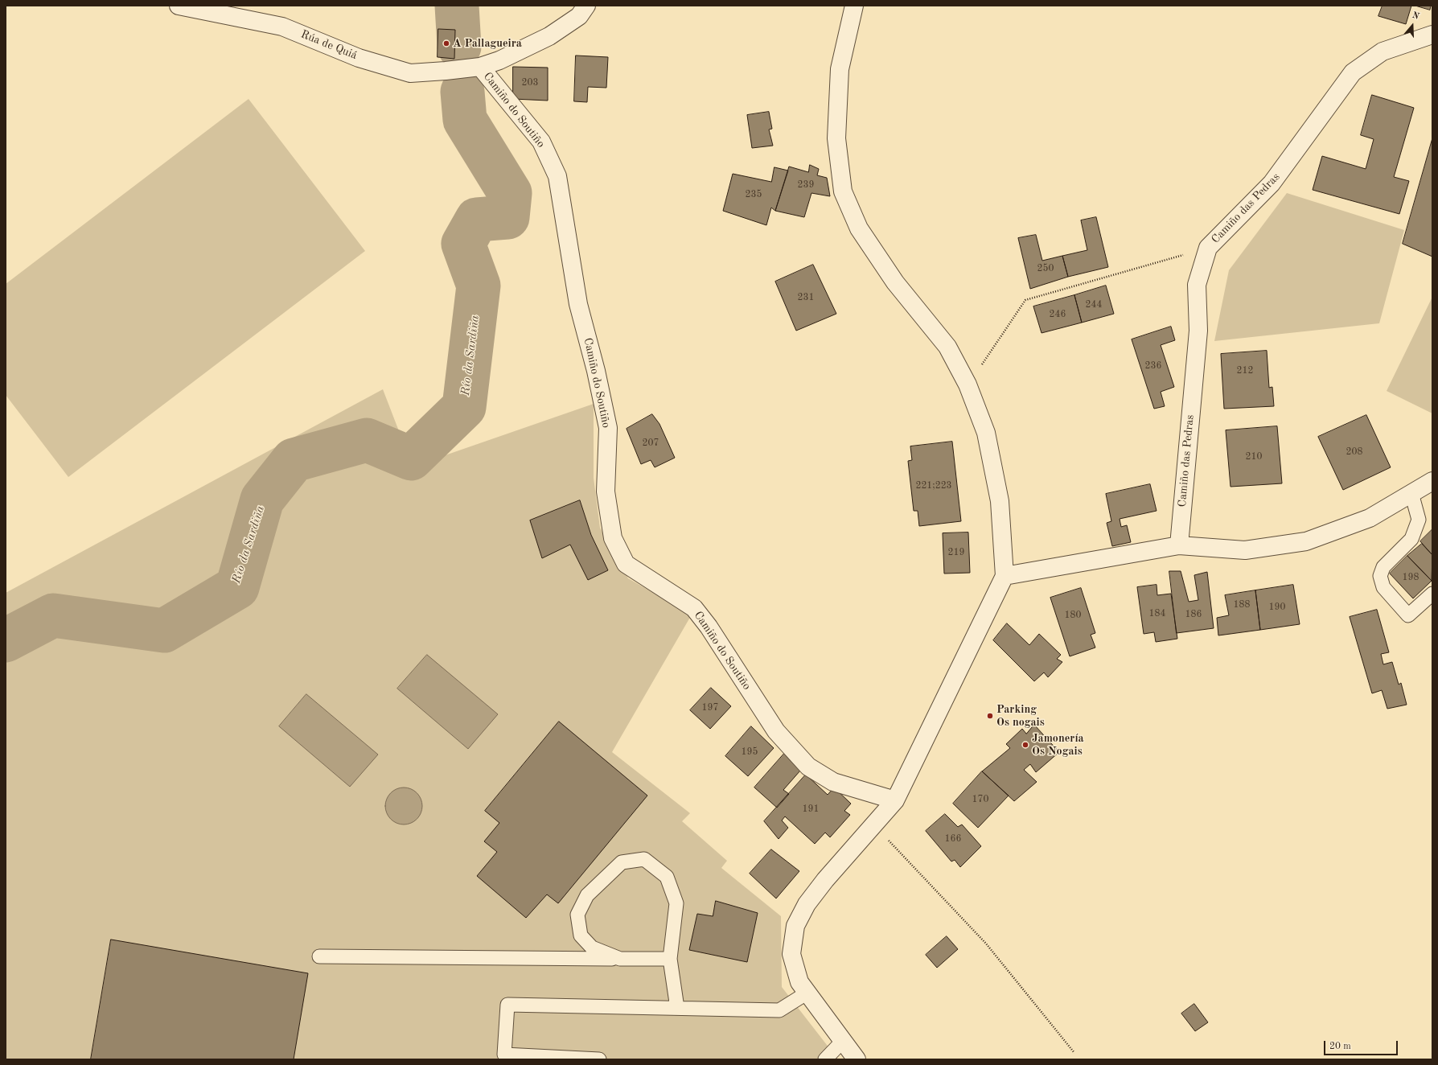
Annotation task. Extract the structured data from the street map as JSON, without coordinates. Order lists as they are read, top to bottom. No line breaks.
{"streets":{"street":["Rúa de Quiá","Camiño do Soutiño","Camiño das Pedras"]},"crossings":[["Rúa de Quiá","Camiño do Soutiño"]],"water":["Río da Sardiña"],"places":["A Pallagueira","Parking Os nogais","Jamonería Os Nogais"],"house_numbers":["203","239","235","250","231","244","246","236","212","207","208","210","221;223","219","198","188","190","184","186","180","197","195","170","191","166"],"scale_bar":"20 m","north":"top"}
